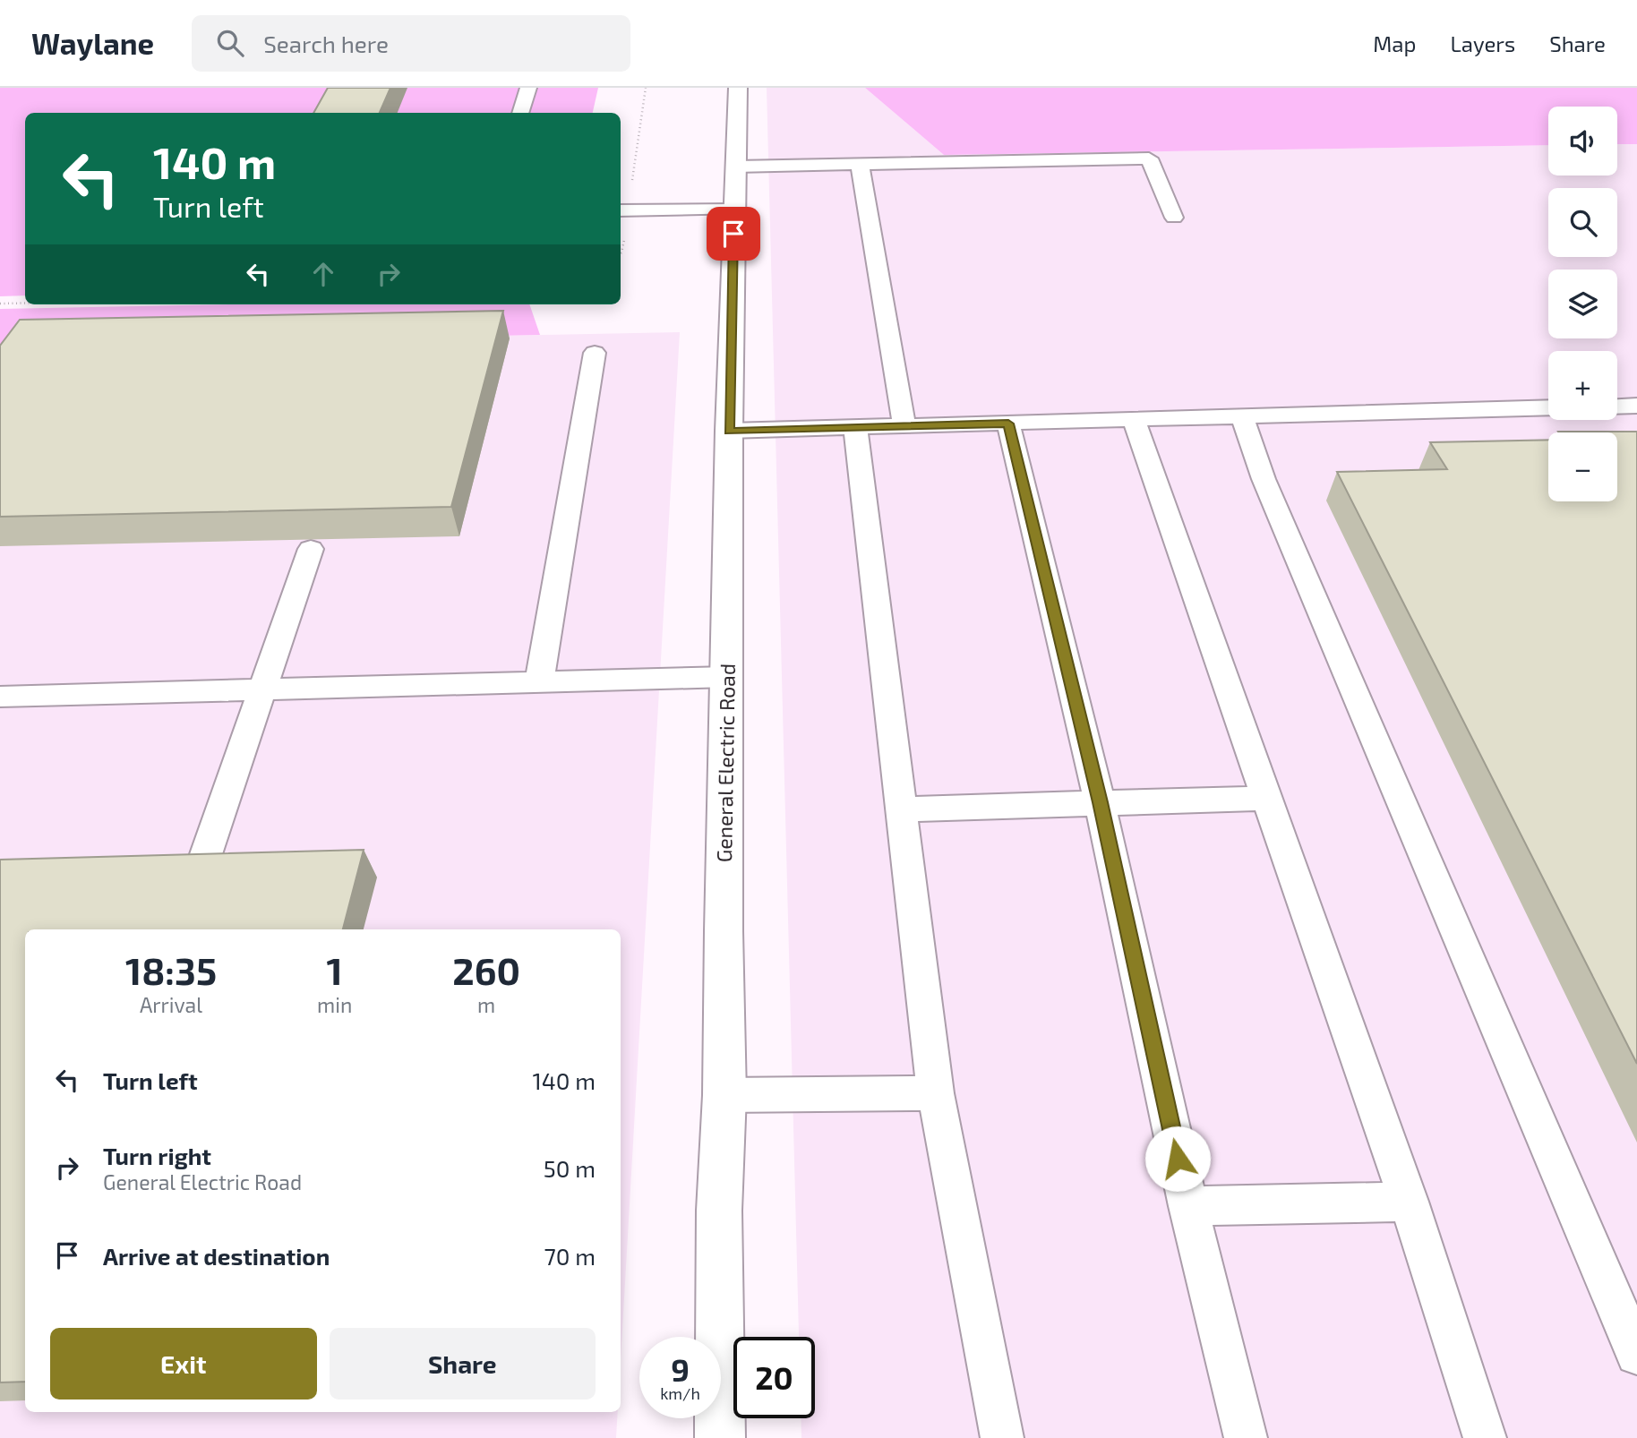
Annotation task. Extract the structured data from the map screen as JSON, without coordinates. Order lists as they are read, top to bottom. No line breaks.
{"streets":{"main road":["General Electric Road"]},"page":{"header":"Waylane","search":"Search here","nav":["Map","Layers","Share"],"map_buttons":["+","−"],"turn":["140 m","Turn left"],"eta":["18:35","Arrival","1","min","260","m"],"list":[{"name":"Turn left","value":"140 m"},{"name":"Turn right","note":"General Electric Road","value":"50 m"},{"name":"Arrive at destination","value":"70 m"}],"buttons":["Exit","Share"],"speed":"9 km/h","limit":"20"}}
